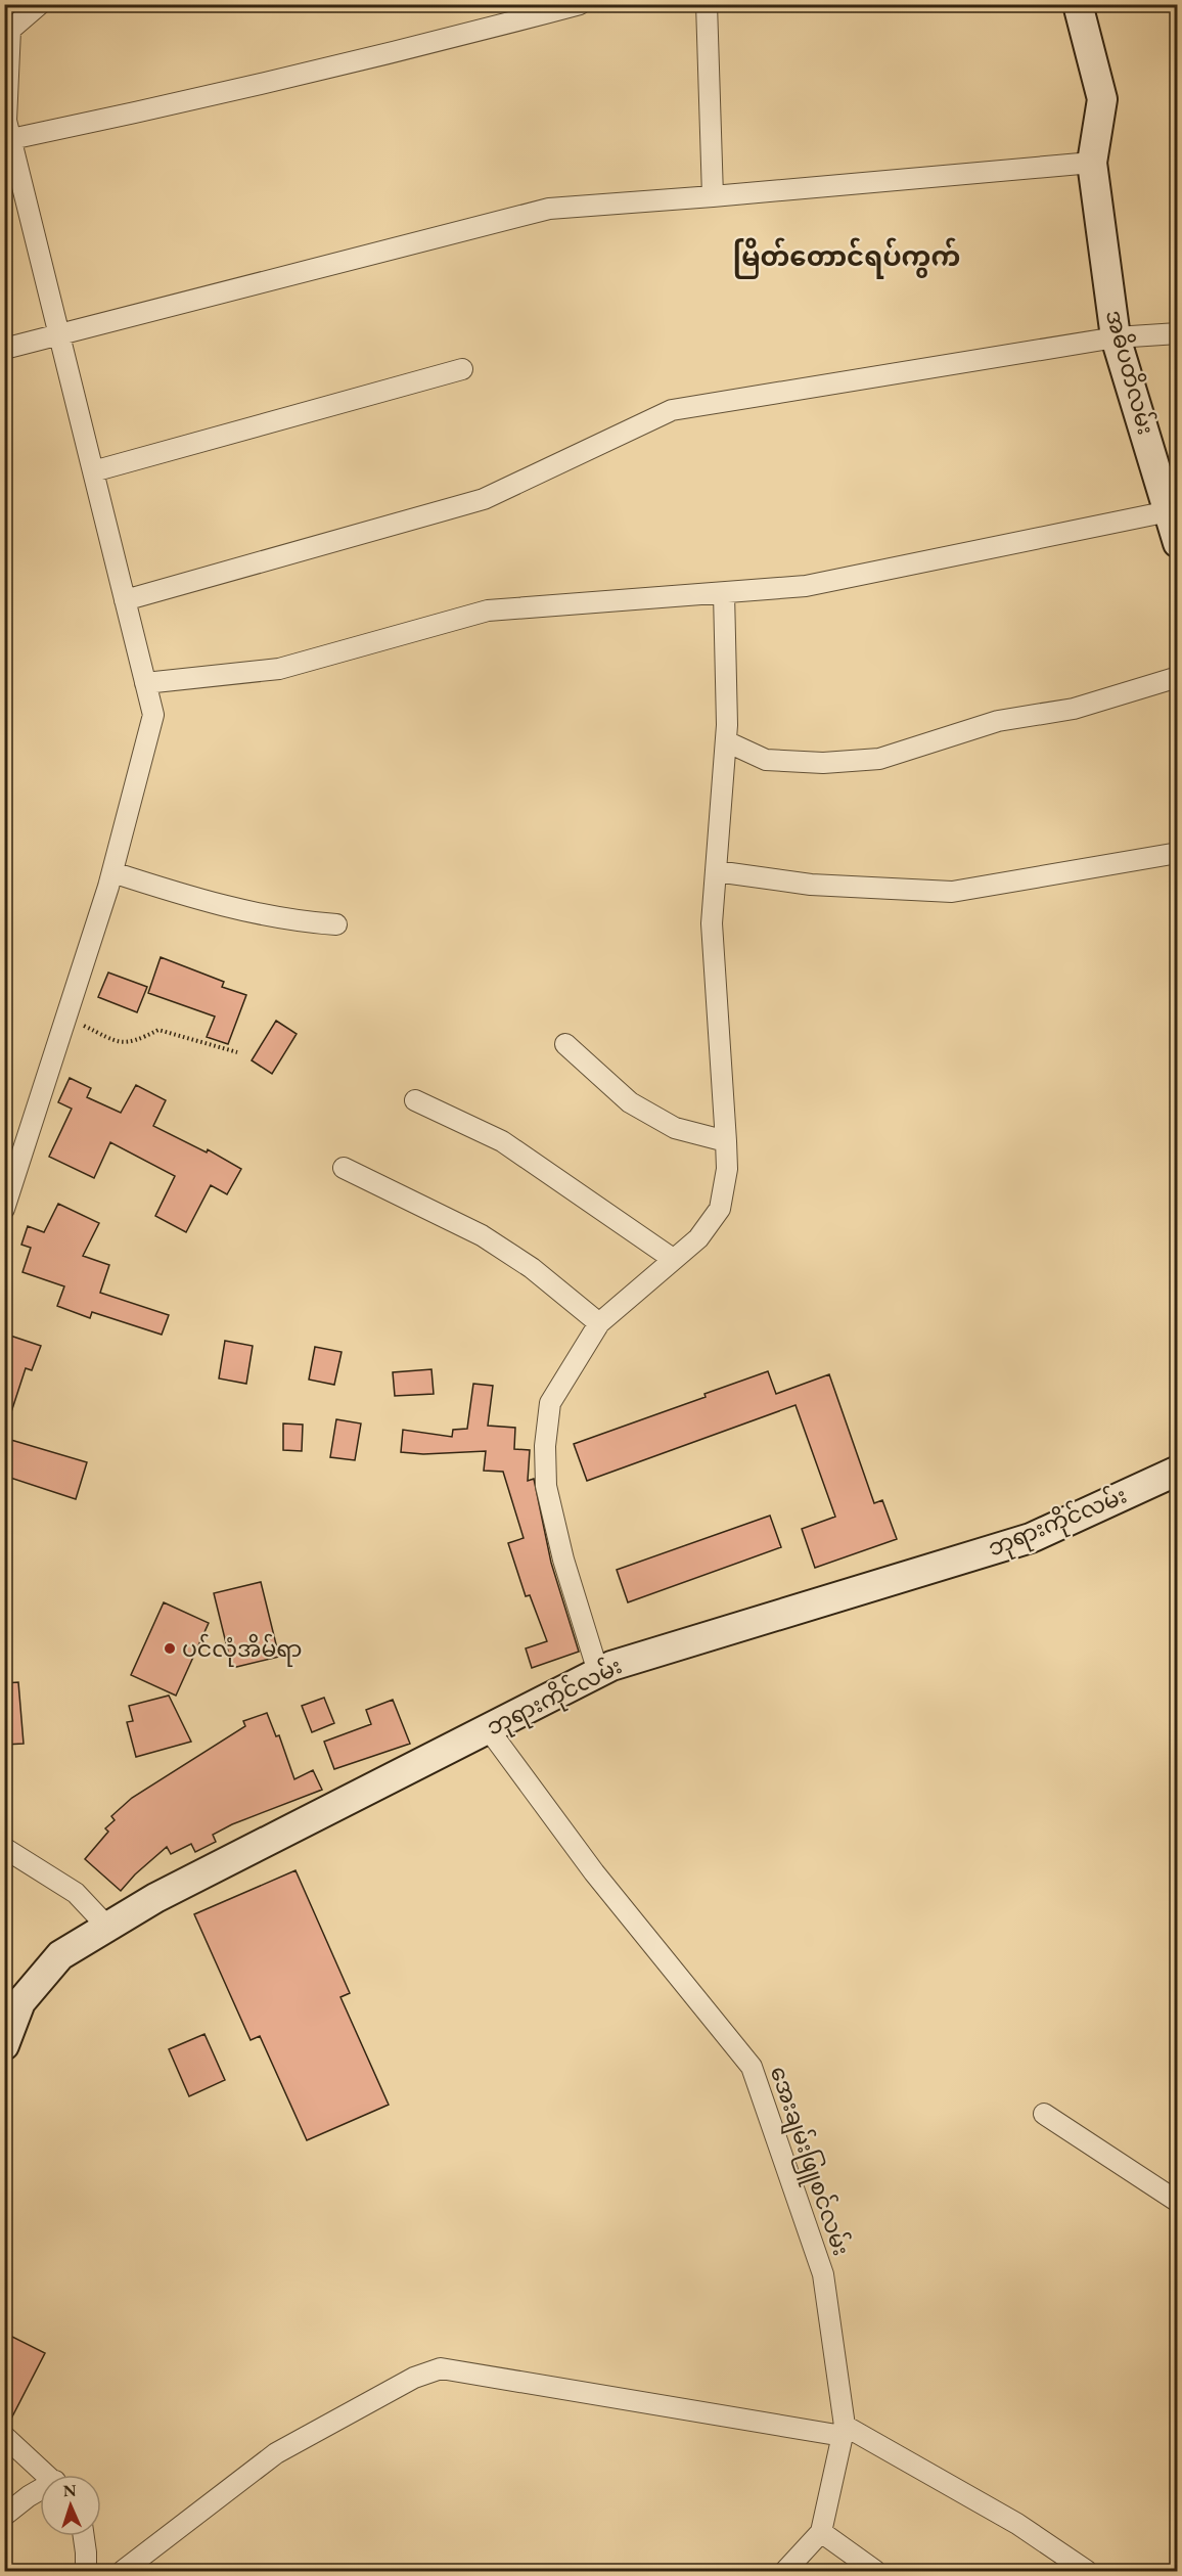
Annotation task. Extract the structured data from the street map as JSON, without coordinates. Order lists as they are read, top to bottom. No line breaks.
{"streets":{"street":["အဓိပတိလမ်း","ဘုရားကိုင်လမ်း","အေးချမ်းဖြူစင်လမ်း"]},"crossings":[["ဘုရားကိုင်လမ်း","အေးချမ်းဖြူစင်လမ်း"]],"districts":["မြိတ်တောင်ရပ်ကွက်"],"places":["ပင်လုံအိမ်ရာ"],"north":"top"}
